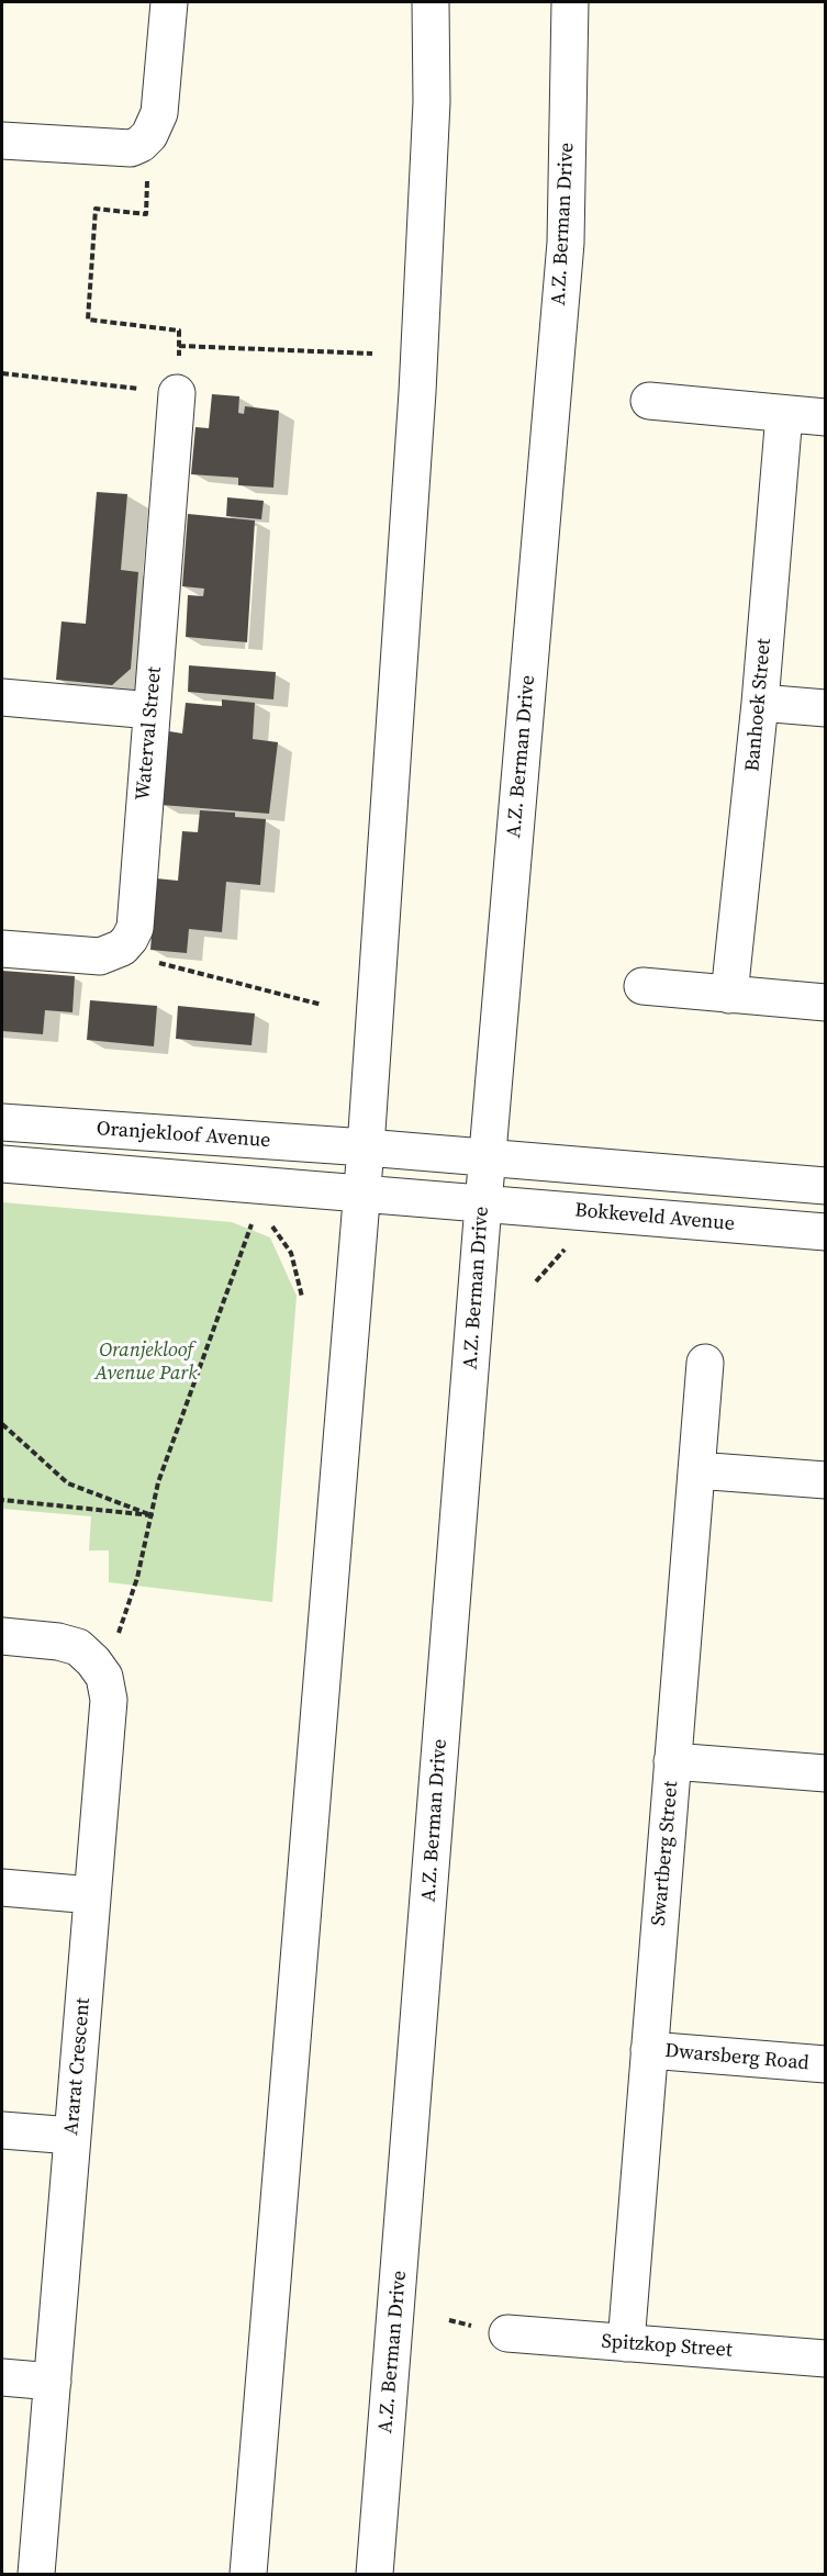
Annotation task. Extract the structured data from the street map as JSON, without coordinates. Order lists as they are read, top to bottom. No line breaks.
{"streets":{"street":["A.Z. Berman Drive","Banhoek Street","Waterval Street","Oranjekloof Avenue","Bokkeveld Avenue","Swartberg Street","Dwarsberg Road","Ararat Crescent","Spitzkop Street"]},"crossings":[["A.Z. Berman Drive","Oranjekloof Avenue"],["A.Z. Berman Drive","Bokkeveld Avenue"],["Swartberg Street","Dwarsberg Road"],["Swartberg Street","Spitzkop Street"]],"parks":["Oranjekloof Avenue Park"]}
